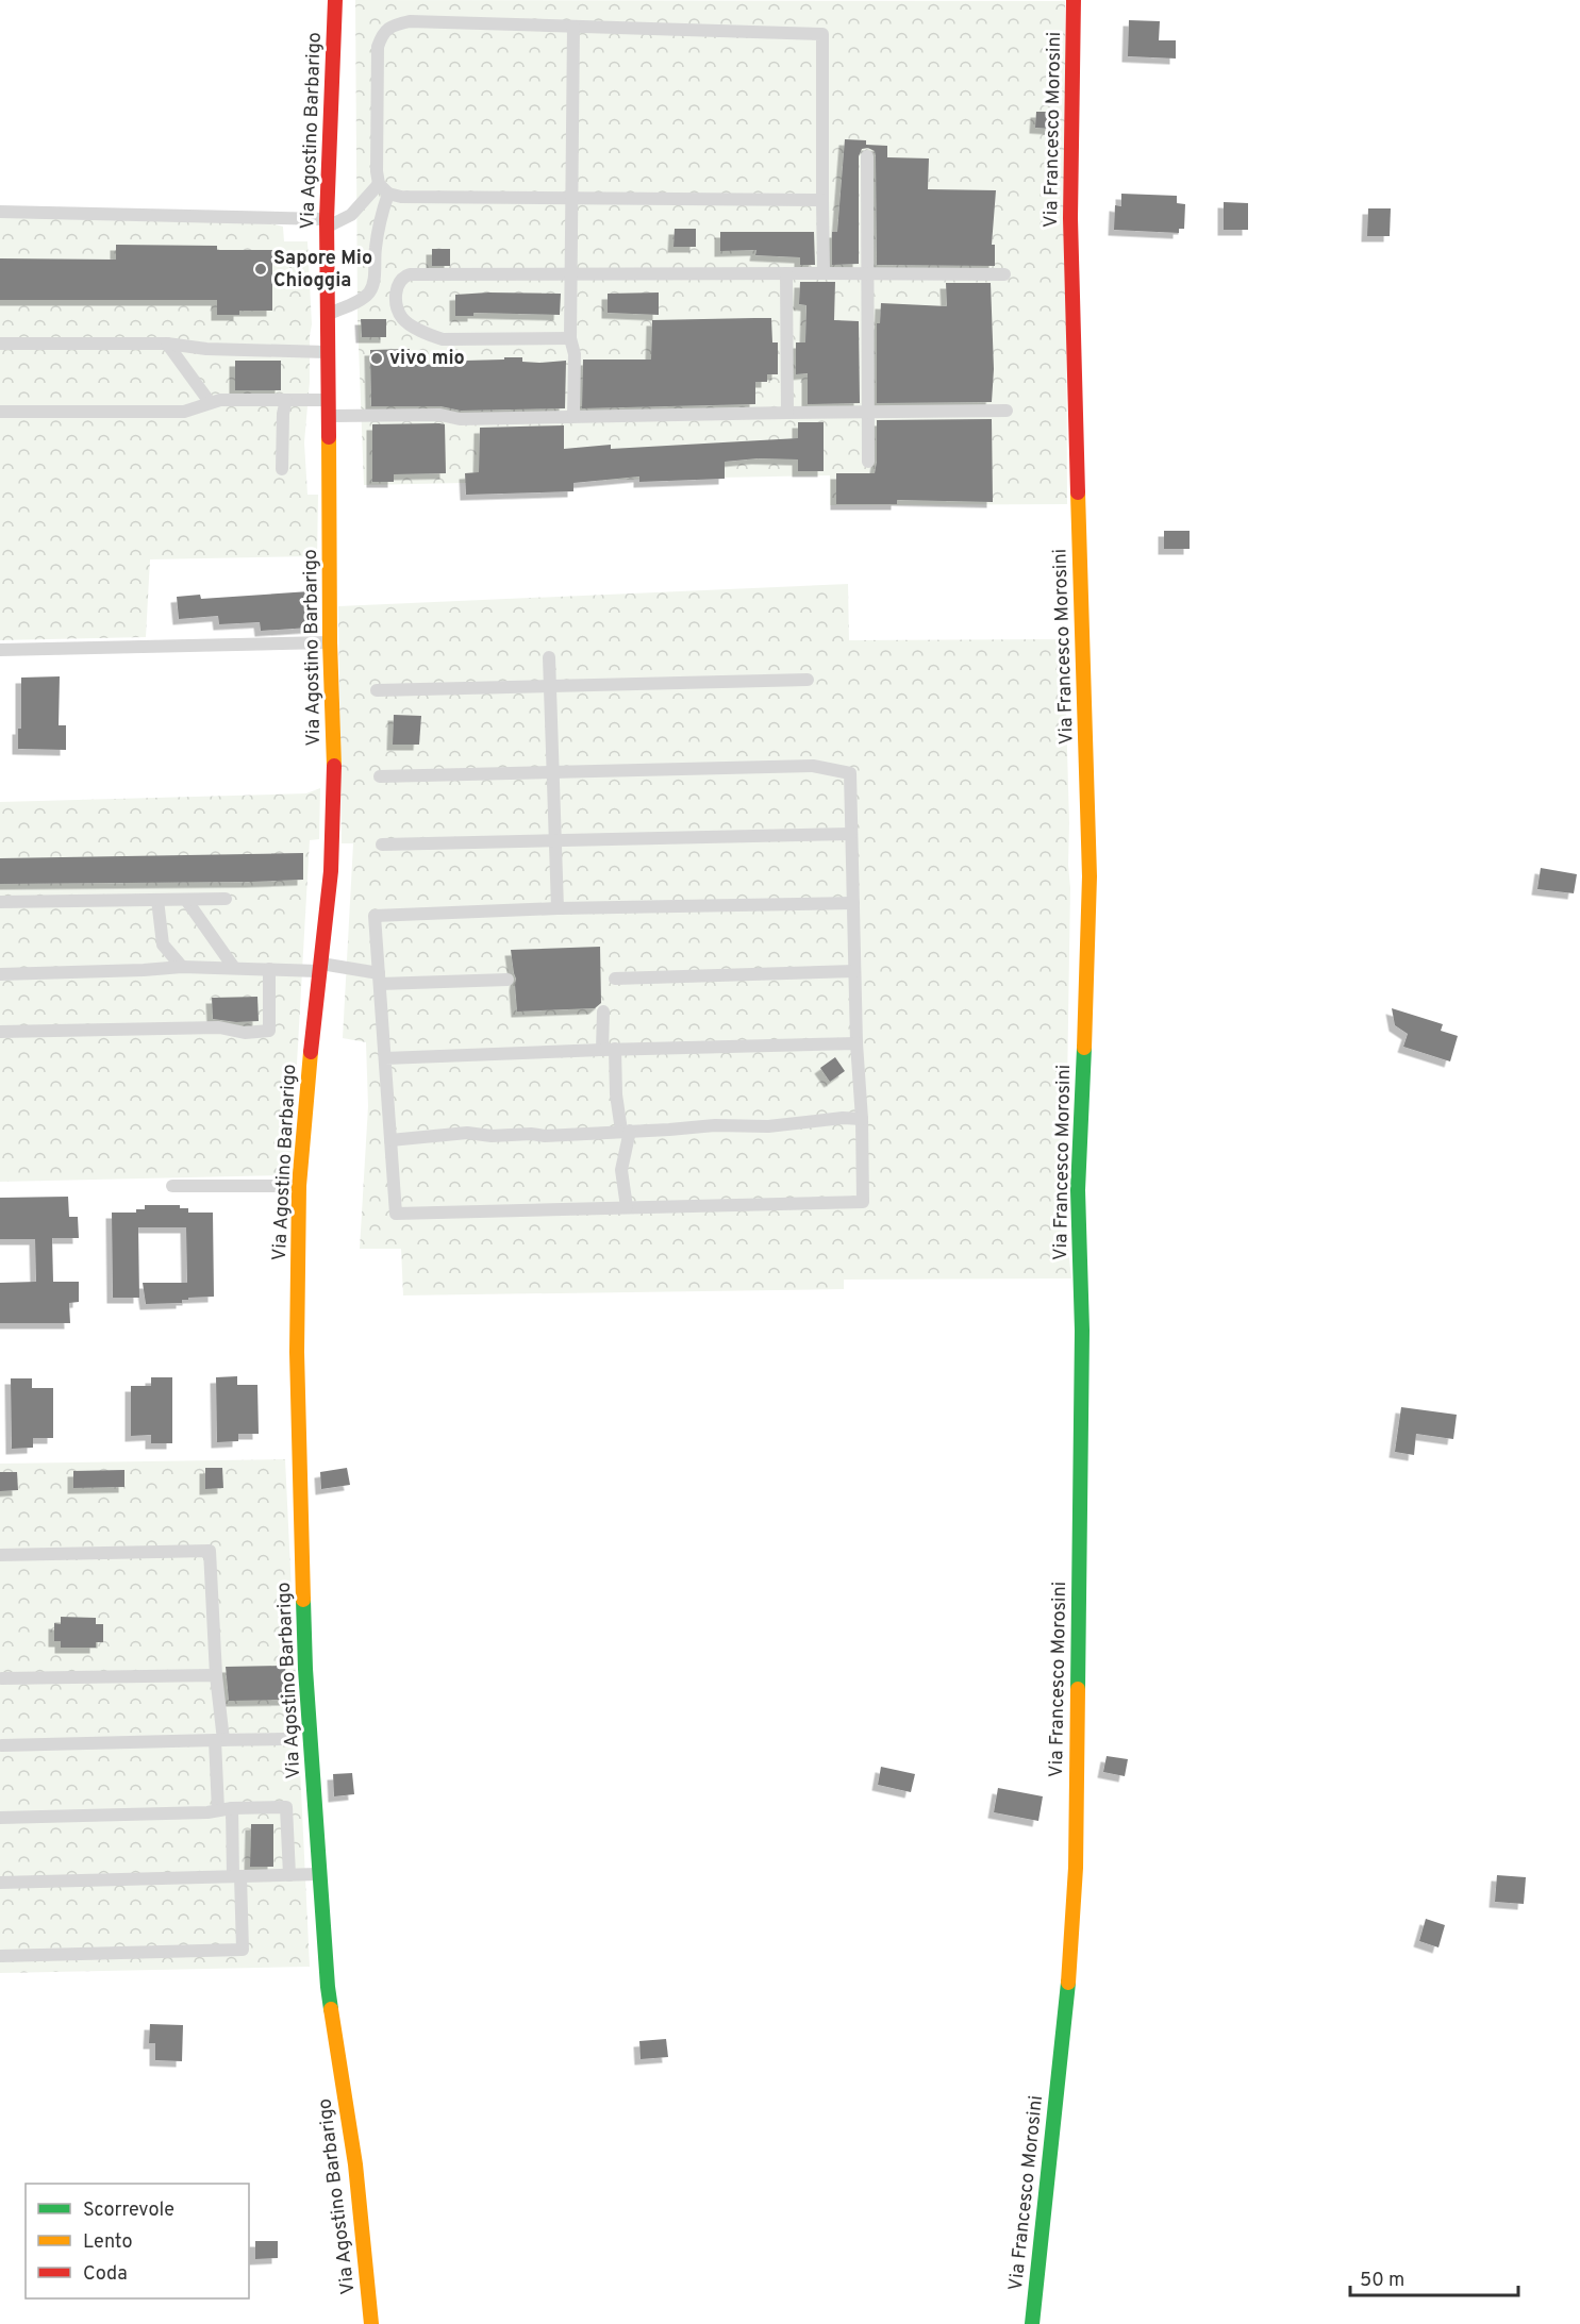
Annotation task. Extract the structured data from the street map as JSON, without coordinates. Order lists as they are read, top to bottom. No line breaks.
{"streets":{"street":["Via Francesco Morosini","Via Agostino Barbarigo"]},"places":["Sapore Mio Chioggia","vivo mio"],"legend":["Scorrevole","Lento","Coda"],"scale_bar":"50 m"}
